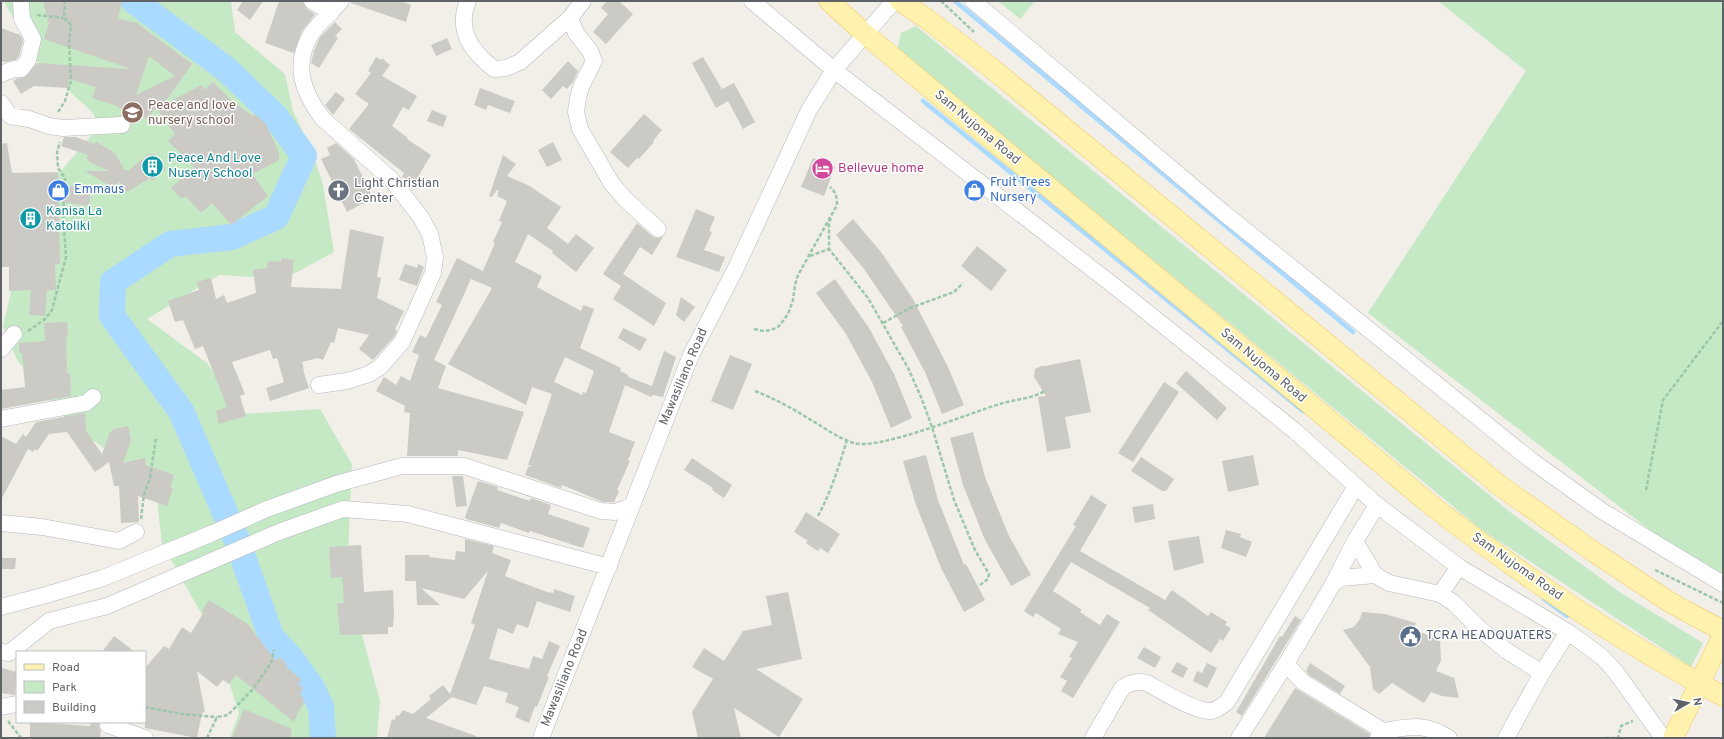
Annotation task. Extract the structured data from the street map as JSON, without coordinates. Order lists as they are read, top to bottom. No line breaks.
{"streets":{"main road":["Sam Nujoma Road"],"street":["Mawasiliano Road"]},"crossings":[["Sam Nujoma Road","Mawasiliano Road"]],"places":{"school or university":["Peace and love nursery school"],"building":["Peace And Love Nusery School","Kanisa La Katoliki"],"hotel":["Bellevue home"],"shop":["Emmaus","Fruit Trees Nursery"],"church":["Light Christian Center"],"public building":["TCRA HEADQUATERS"]},"legend":["Road","Park","Building"],"north":"right"}
